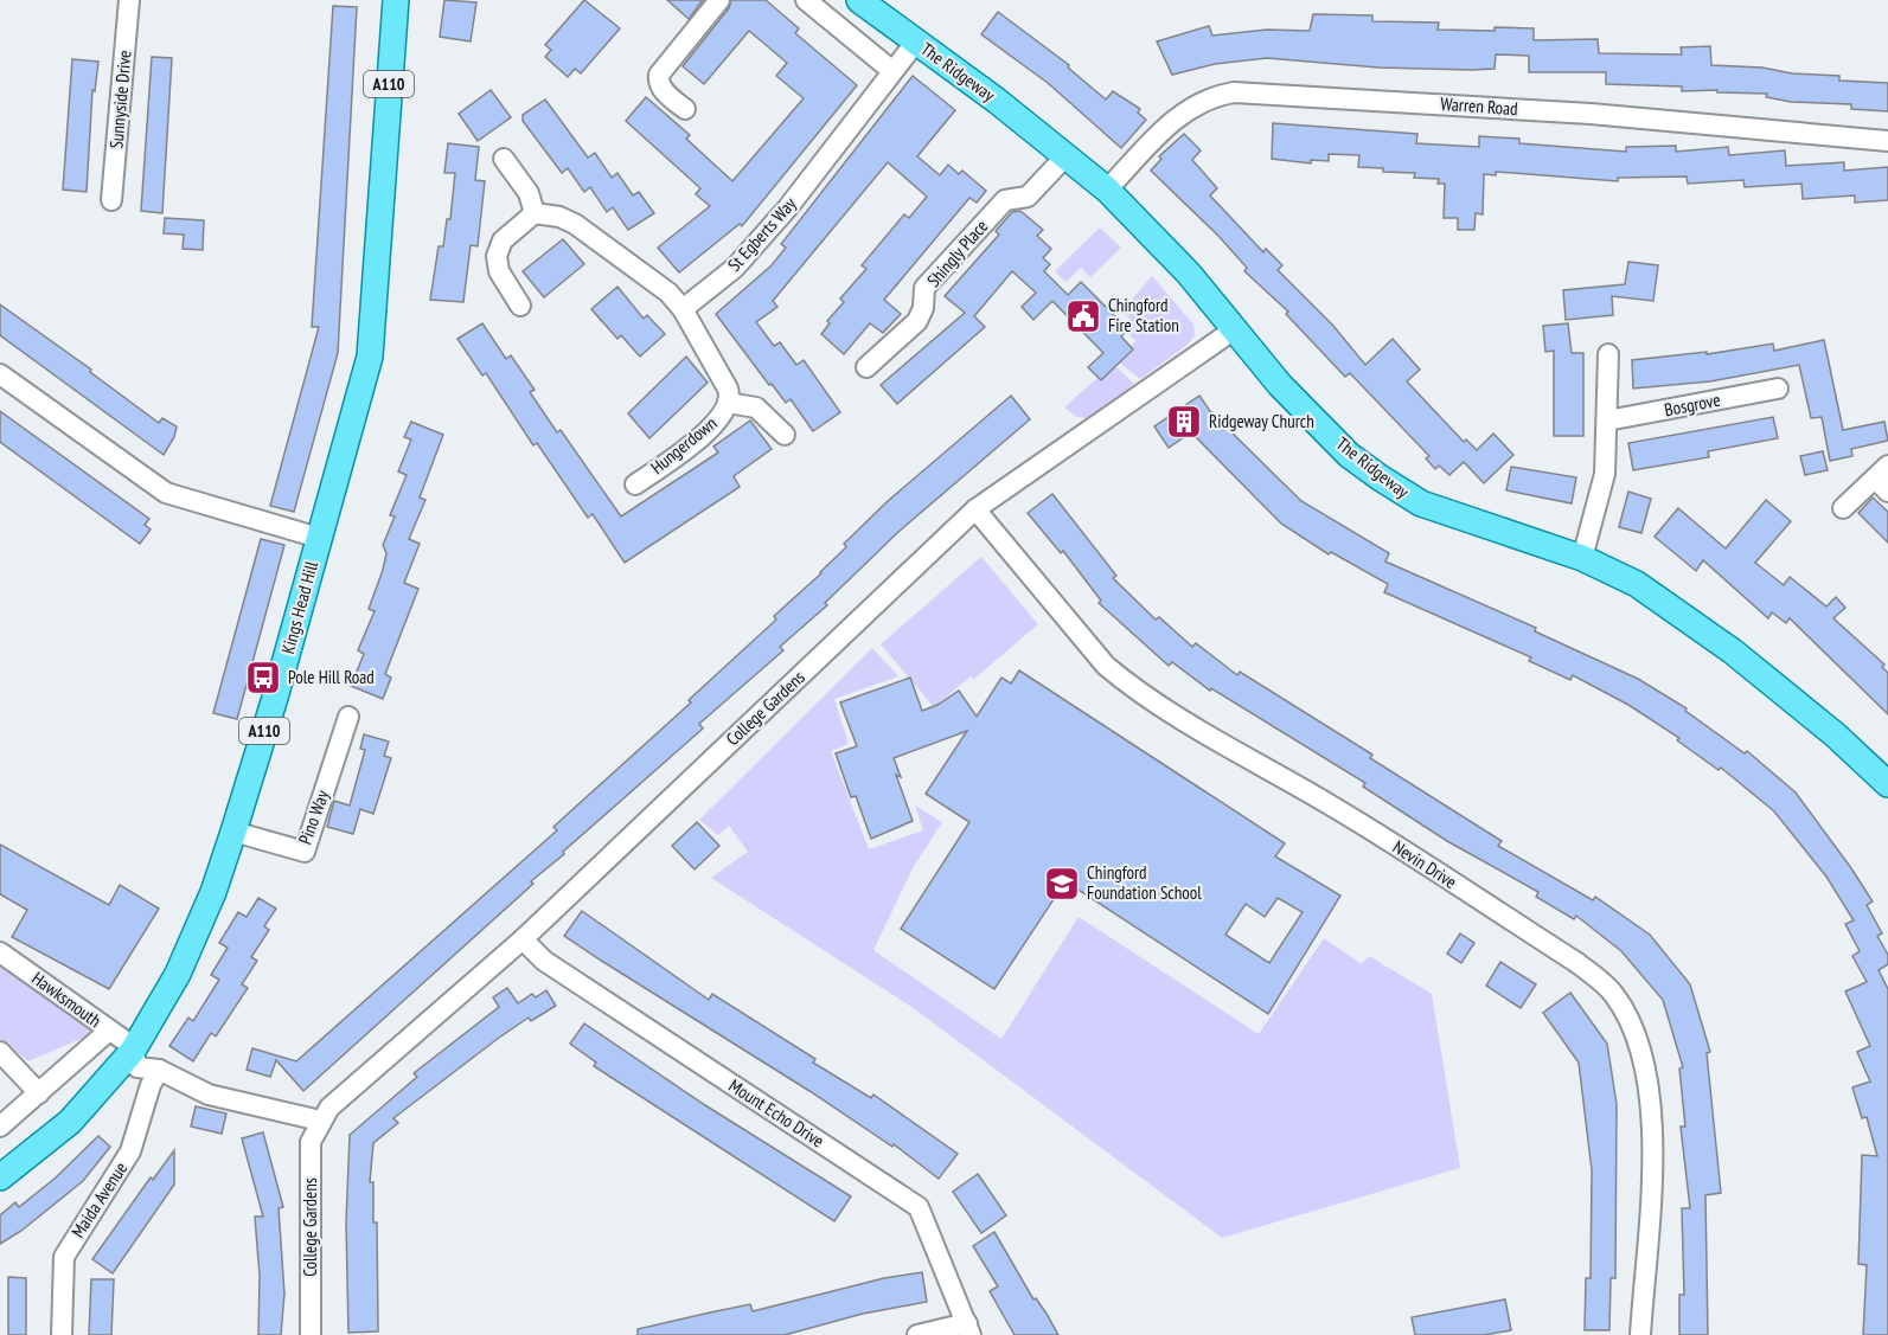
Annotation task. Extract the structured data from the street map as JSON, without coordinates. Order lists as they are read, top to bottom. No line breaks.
{"streets":{"main road":["The Ridgeway","A110","Kings Head Hill"],"street":["Sunnyside Drive","Warren Road","St Egberts Way","Shingly Place","Bosgrove","Hungerdown","College Gardens","Pino Way","Nevin Drive","Hawksmouth","Mount Echo Drive","Maida Avenue"]},"crossings":[["The Ridgeway","Warren Road"],["The Ridgeway","St Egberts Way"],["The Ridgeway","Shingly Place"],["The Ridgeway","College Gardens"],["St Egberts Way","Hungerdown"],["Kings Head Hill","Pino Way"],["Kings Head Hill","Hawksmouth"],["College Gardens","Nevin Drive"],["College Gardens","Mount Echo Drive"]],"places":{"public building":["Chingford Fire Station"],"building":["Ridgeway Church"],"bus stop":["Pole Hill Road"],"school or university":["Chingford Foundation School"]}}
